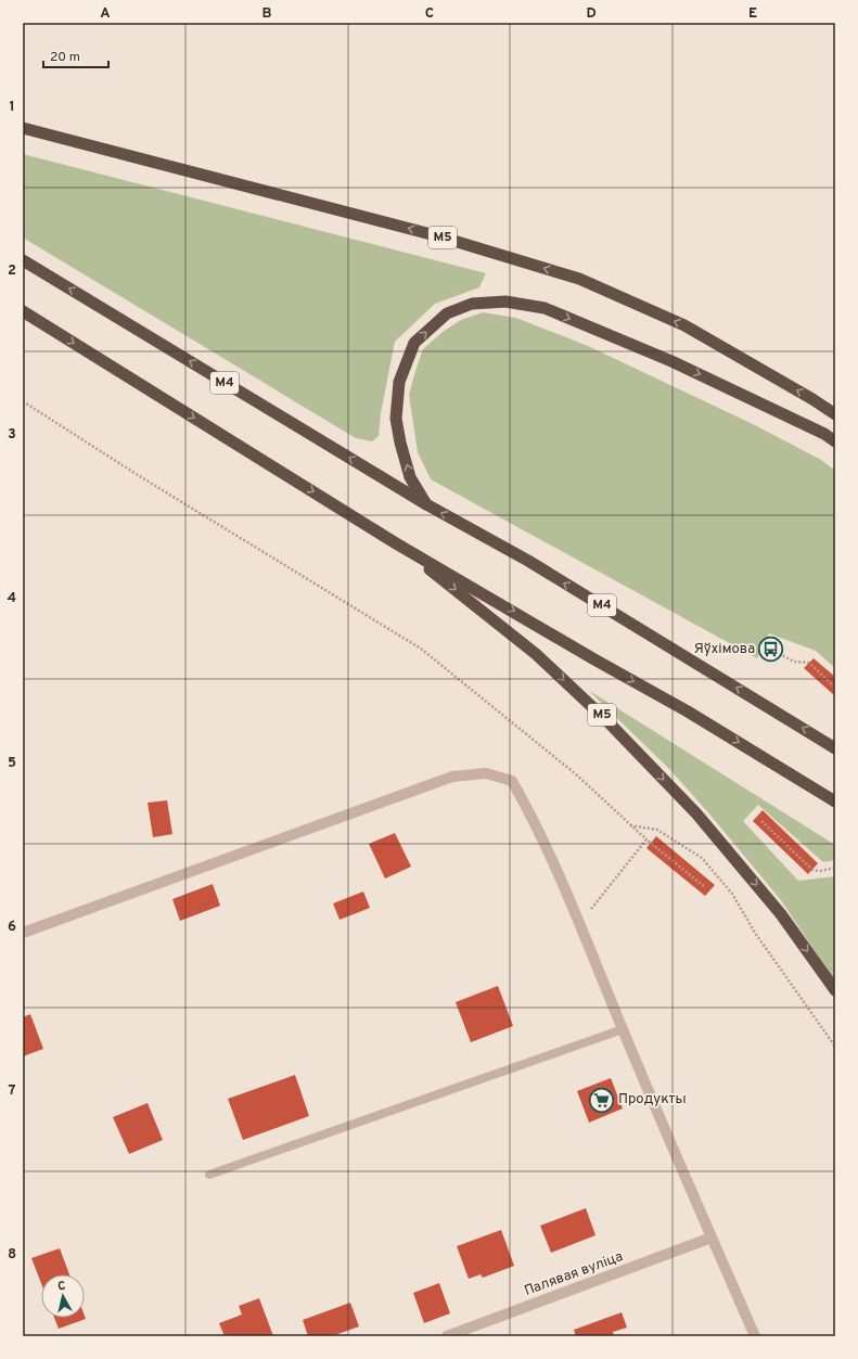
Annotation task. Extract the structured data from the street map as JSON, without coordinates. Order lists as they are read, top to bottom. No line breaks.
{"streets":{"highway":["М5","М4"],"street":["Палявая вуліца"]},"places":{"bus stop":["Яўхімова"],"supermarket":["Продукты"]},"scale_bar":"20 m","north":"top","grid":{"columns":["A","B","C","D","E"],"rows":["1","2","3","4","5","6","7","8"]}}
